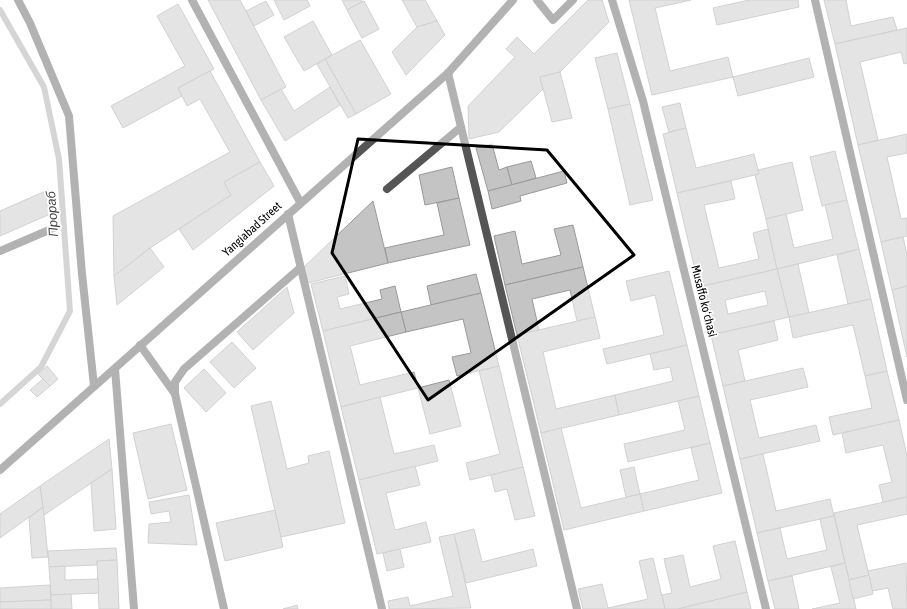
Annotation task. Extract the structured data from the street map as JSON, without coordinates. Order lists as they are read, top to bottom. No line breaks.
{"streets":{"street":["Yangiabad Street","Musaffo koʻchasi"]},"water":["Прораб"]}
